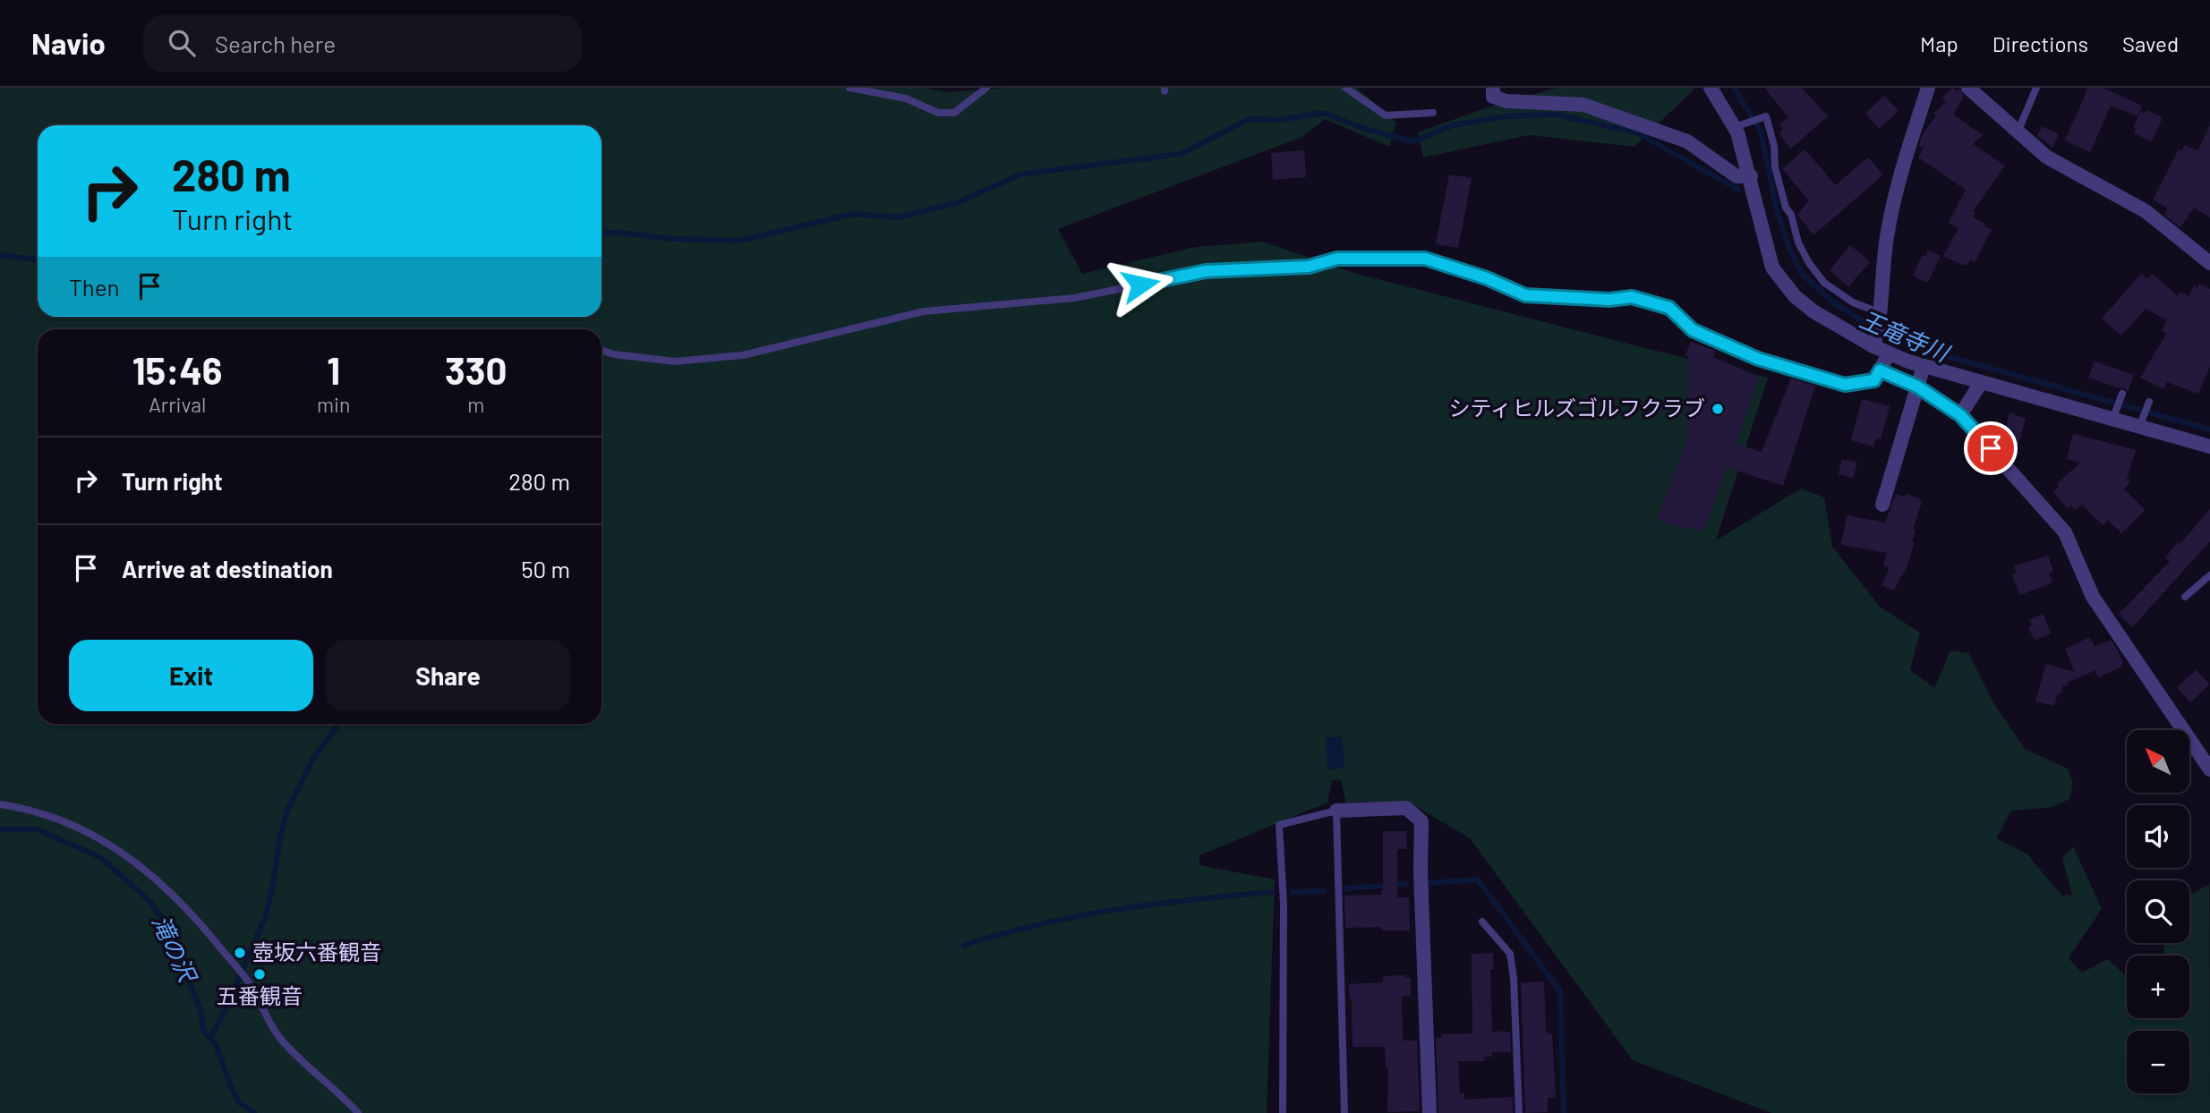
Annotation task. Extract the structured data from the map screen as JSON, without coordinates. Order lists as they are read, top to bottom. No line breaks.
{"water":["王竜寺川","滝の沢"],"places":["シティヒルズゴルフクラブ","壺坂六番観音","五番観音"],"north":"top left","page":{"header":"Navio","search":"Search here","nav":["Map","Directions","Saved"],"turn":["280 m","Turn right"],"then":"Then","eta":["15:46","Arrival","1","min","330","m"],"list":[{"name":"Turn right","value":"280 m"},{"name":"Arrive at destination","value":"50 m"}],"buttons":["Exit","Share"],"map_buttons":["+","−"]}}
